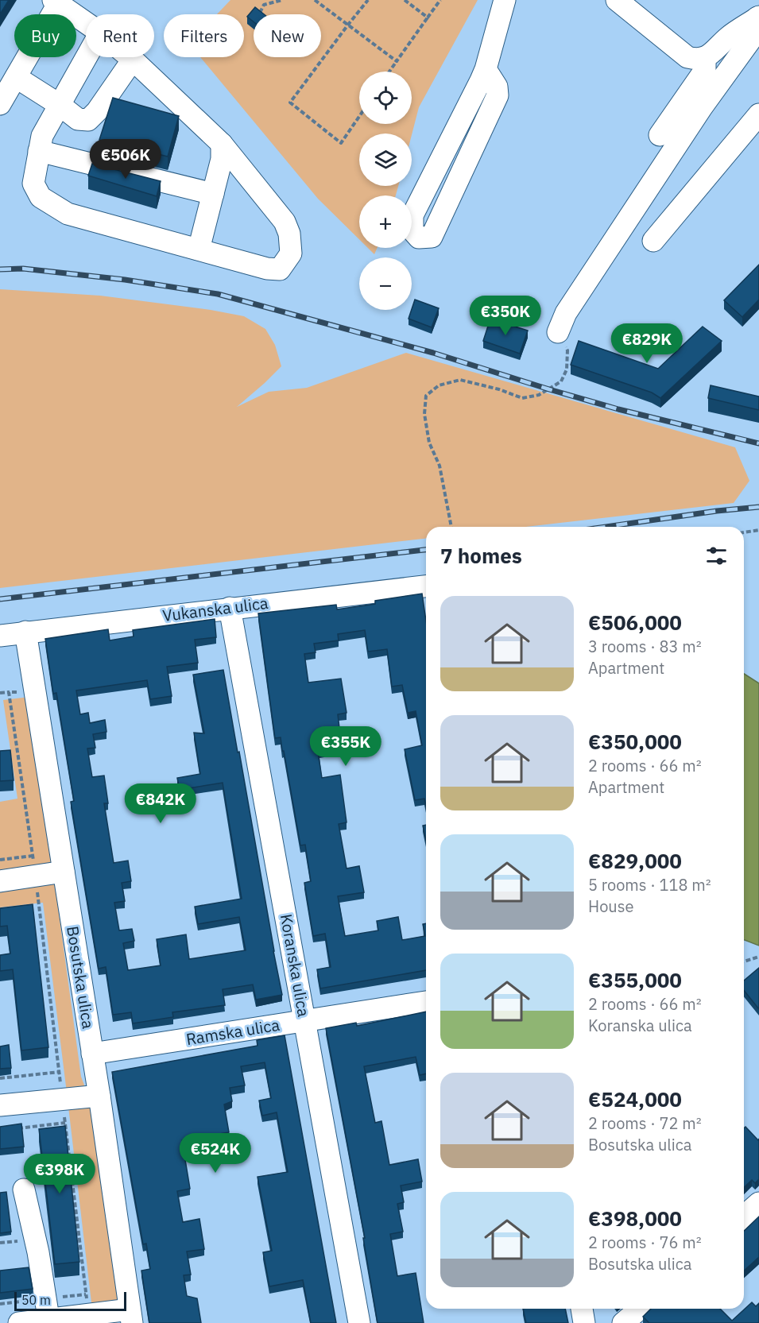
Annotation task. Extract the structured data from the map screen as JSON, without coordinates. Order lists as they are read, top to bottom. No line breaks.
{"streets":{"street":["Vukanska ulica","Koranska ulica","Bosutska ulica","Ramska ulica"]},"crossings":[["Vukanska ulica","Koranska ulica"],["Vukanska ulica","Bosutska ulica"],["Koranska ulica","Ramska ulica"],["Bosutska ulica","Ramska ulica"]],"scale_bar":"50 m","page":{"chip":["Buy","Rent","Filters","New"],"map_buttons":["+","−"],"price":["€506K","€350K","€829K","€355K","€842K","€524K","€398K"],"heading":"7 homes","list":[{"name":"€506,000","note":"3 rooms · 83 m² · Apartment"},{"name":"€350,000","note":"2 rooms · 66 m² · Apartment"},{"name":"€829,000","note":"5 rooms · 118 m² · House"},{"name":"€355,000","note":"2 rooms · 66 m² · Koranska ulica"},{"name":"€524,000","note":"2 rooms · 72 m² · Bosutska ulica"},{"name":"€398,000","note":"2 rooms · 76 m² · Bosutska ulica"}],"scale":"50 m"}}
